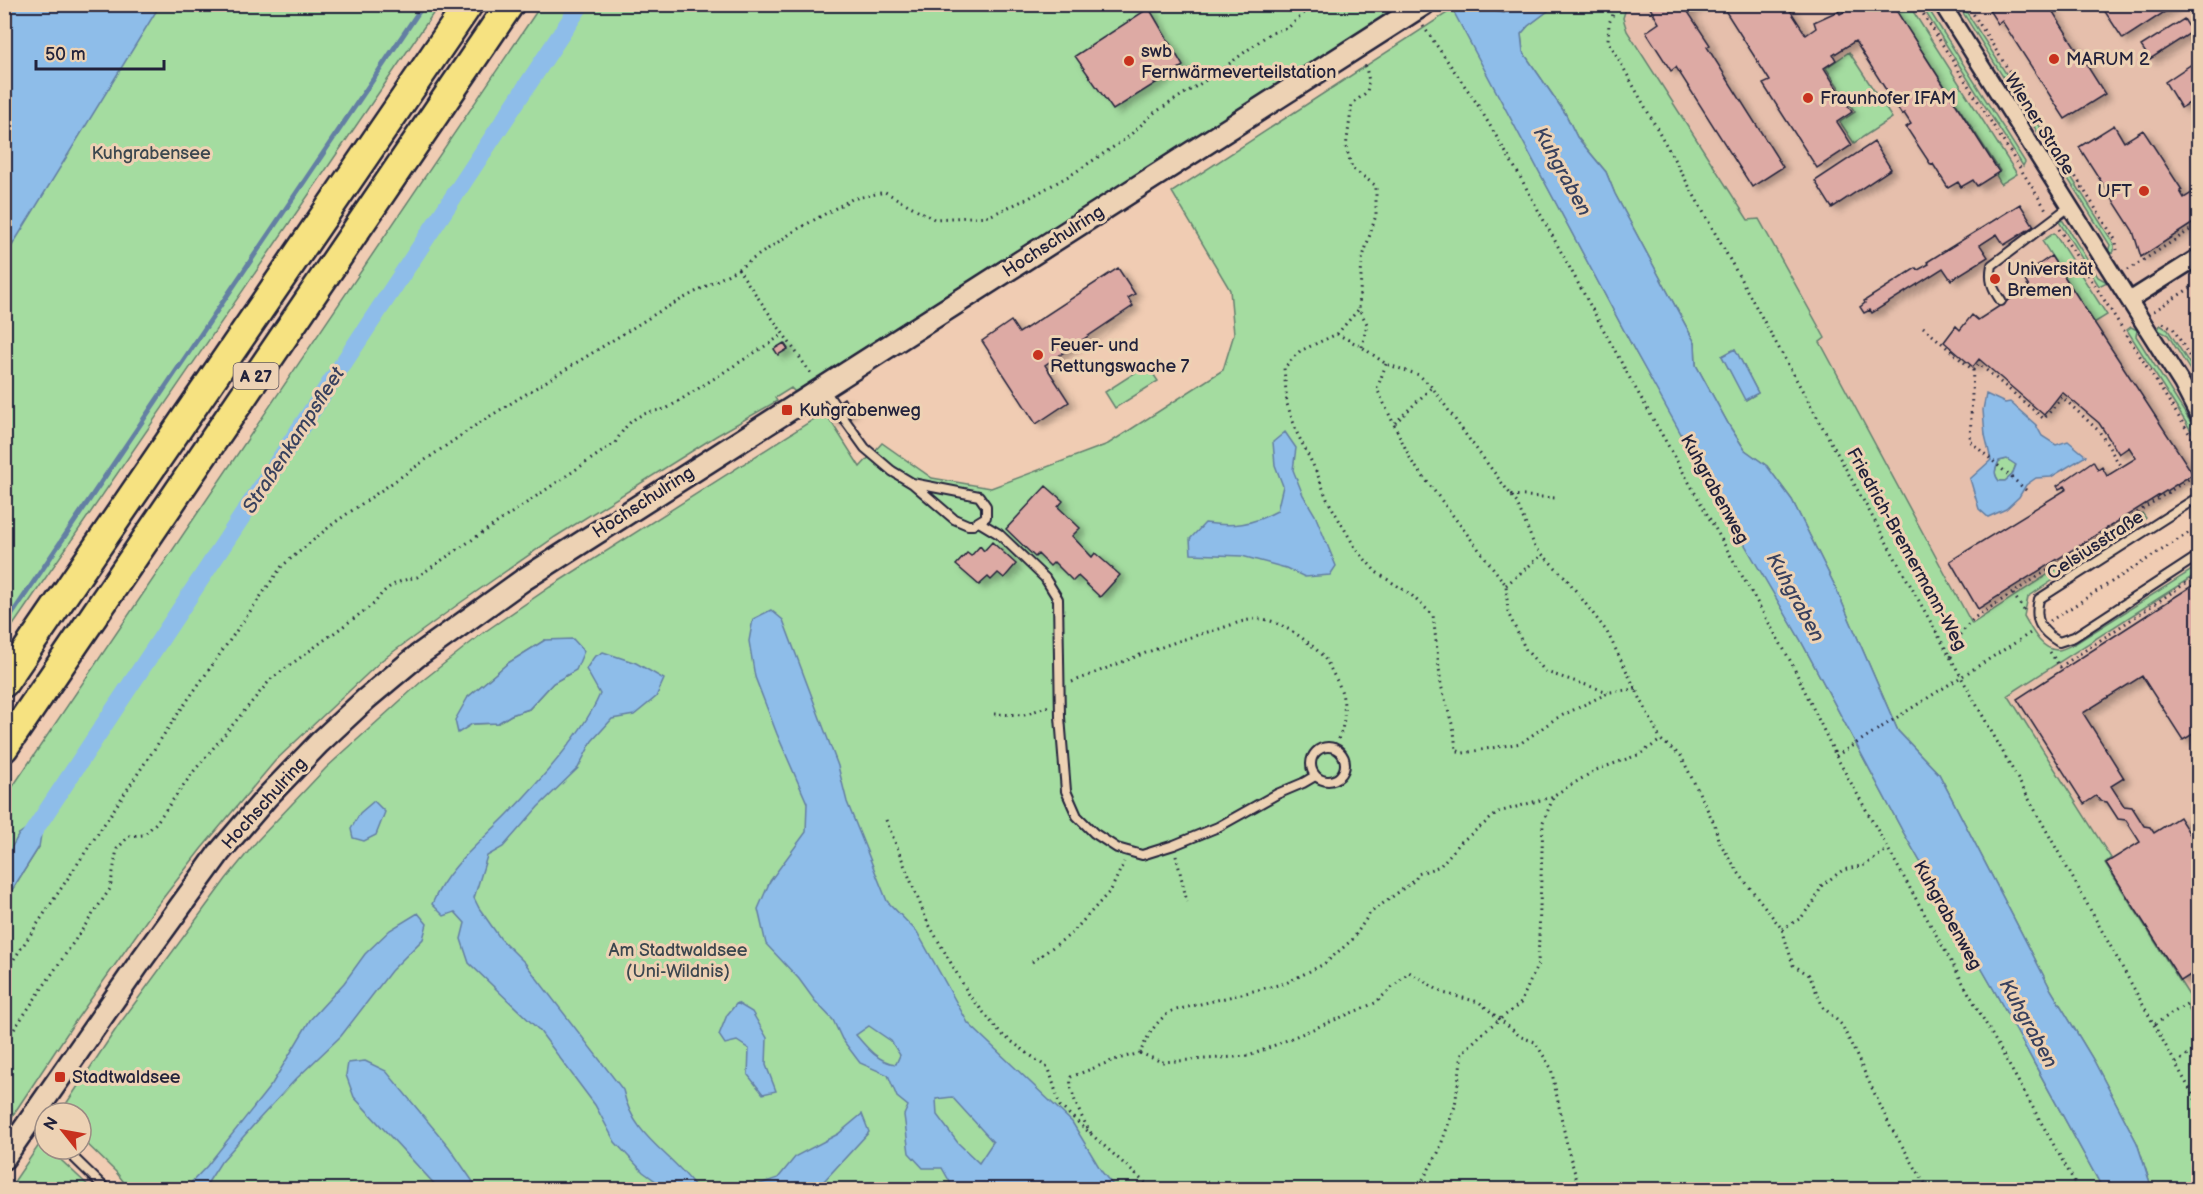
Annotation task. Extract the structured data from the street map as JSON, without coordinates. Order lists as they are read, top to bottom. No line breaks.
{"streets":{"highway":["A 27"],"street":["Wiener Straße","Hochschulring"],"lane":["Celsiusstraße"],"path":["Kuhgrabenweg","Friedrich-Bremermann-Weg"]},"crossings":[["Hochschulring","Kuhgrabenweg"]],"water":["Kuhgraben","Straßenkampsfleet"],"parks":["Kuhgrabensee","Am Stadtwaldsee (Uni-Wildnis)"],"places":{"other":["MARUM 2","swb Fernwärmeverteilstation","Fraunhofer IFAM","UFT","Universität Bremen","Feuer- und Rettungswache 7"],"transit":["Kuhgrabenweg","Stadtwaldsee"]},"scale_bar":"50 m","north":"top left"}
